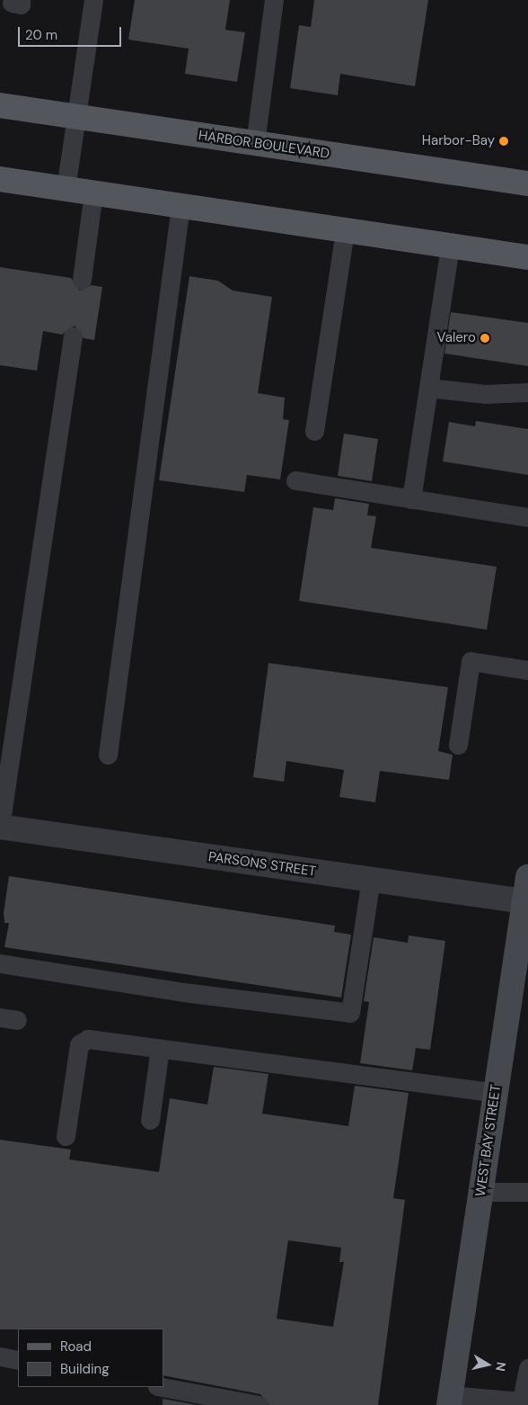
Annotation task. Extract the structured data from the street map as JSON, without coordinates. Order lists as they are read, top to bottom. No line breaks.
{"streets":{"main road":["HARBOR BOULEVARD"],"street":["PARSONS STREET","WEST BAY STREET"]},"crossings":[["PARSONS STREET","WEST BAY STREET"]],"places":["Harbor-Bay","Valero"],"legend":["Road","Building"],"scale_bar":"20 m","north":"right"}
